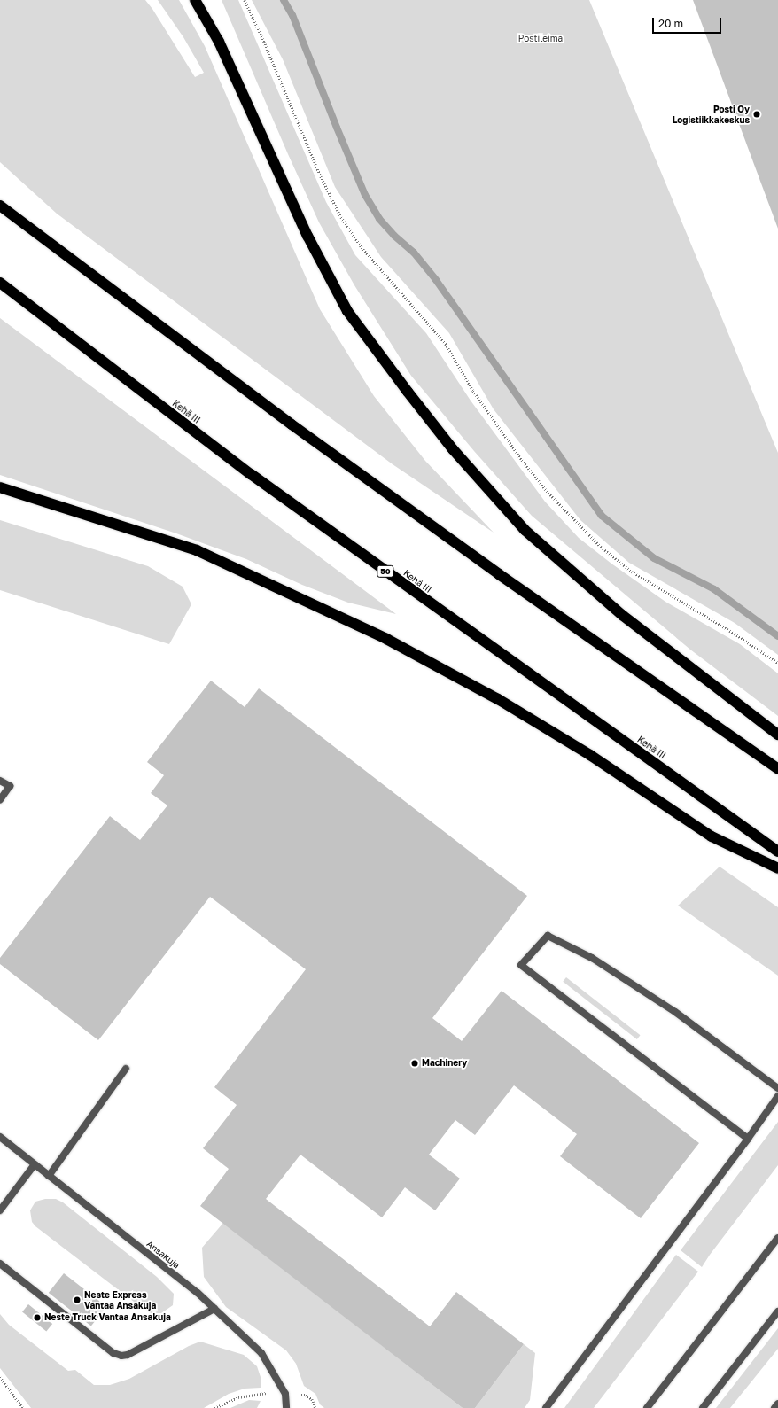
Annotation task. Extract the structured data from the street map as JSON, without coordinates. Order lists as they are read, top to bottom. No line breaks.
{"streets":{"highway":["Kehä III","50"],"street":["Ansakuja"]},"parks":["Postileima"],"places":["Posti Oy Logistiikkakeskus","Machinery","Neste Express Vantaa Ansakuja","Neste Truck Vantaa Ansakuja"],"scale_bar":"20 m"}
